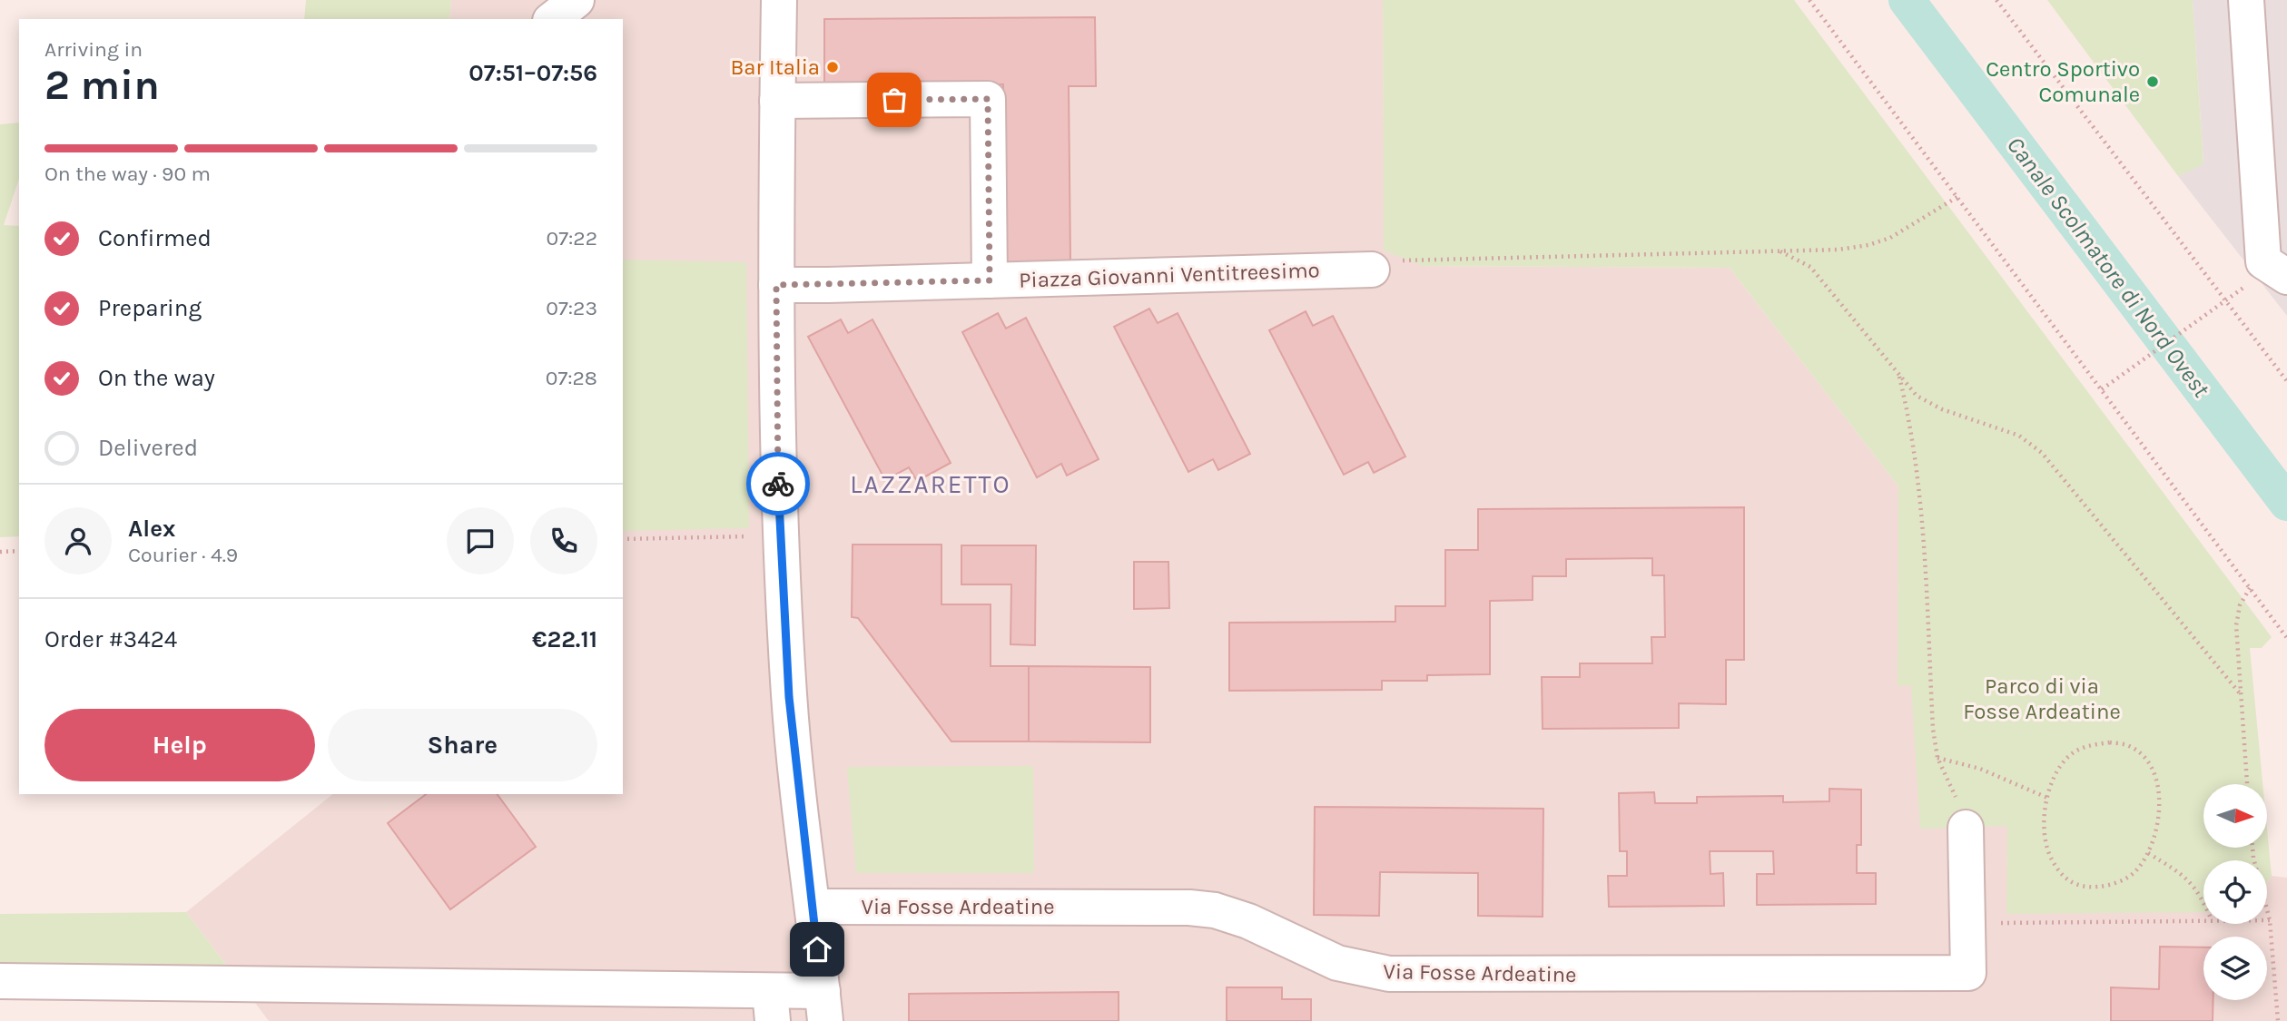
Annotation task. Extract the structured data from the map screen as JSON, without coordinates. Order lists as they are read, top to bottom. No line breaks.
{"streets":{"street":["Piazza Giovanni Ventitreesimo","Via Fosse Ardeatine"]},"districts":["LAZZARETTO"],"water":["Canale Scolmatore di Nord Ovest"],"parks":["Parco di via Fosse Ardeatine"],"places":["Bar Italia","Centro Sportivo Comunale"],"north":"right","page":{"heading":["2 min","Arriving in","07:51–07:56"],"panel":["Alex","Courier · 4.9","Order #3424","€22.11"],"bar":"On the way · 90 m","list":[["Confirmed","07:22"],["Preparing","07:23"],["On the way","07:28"],"Delivered"],"buttons":["Help","Share"]}}
